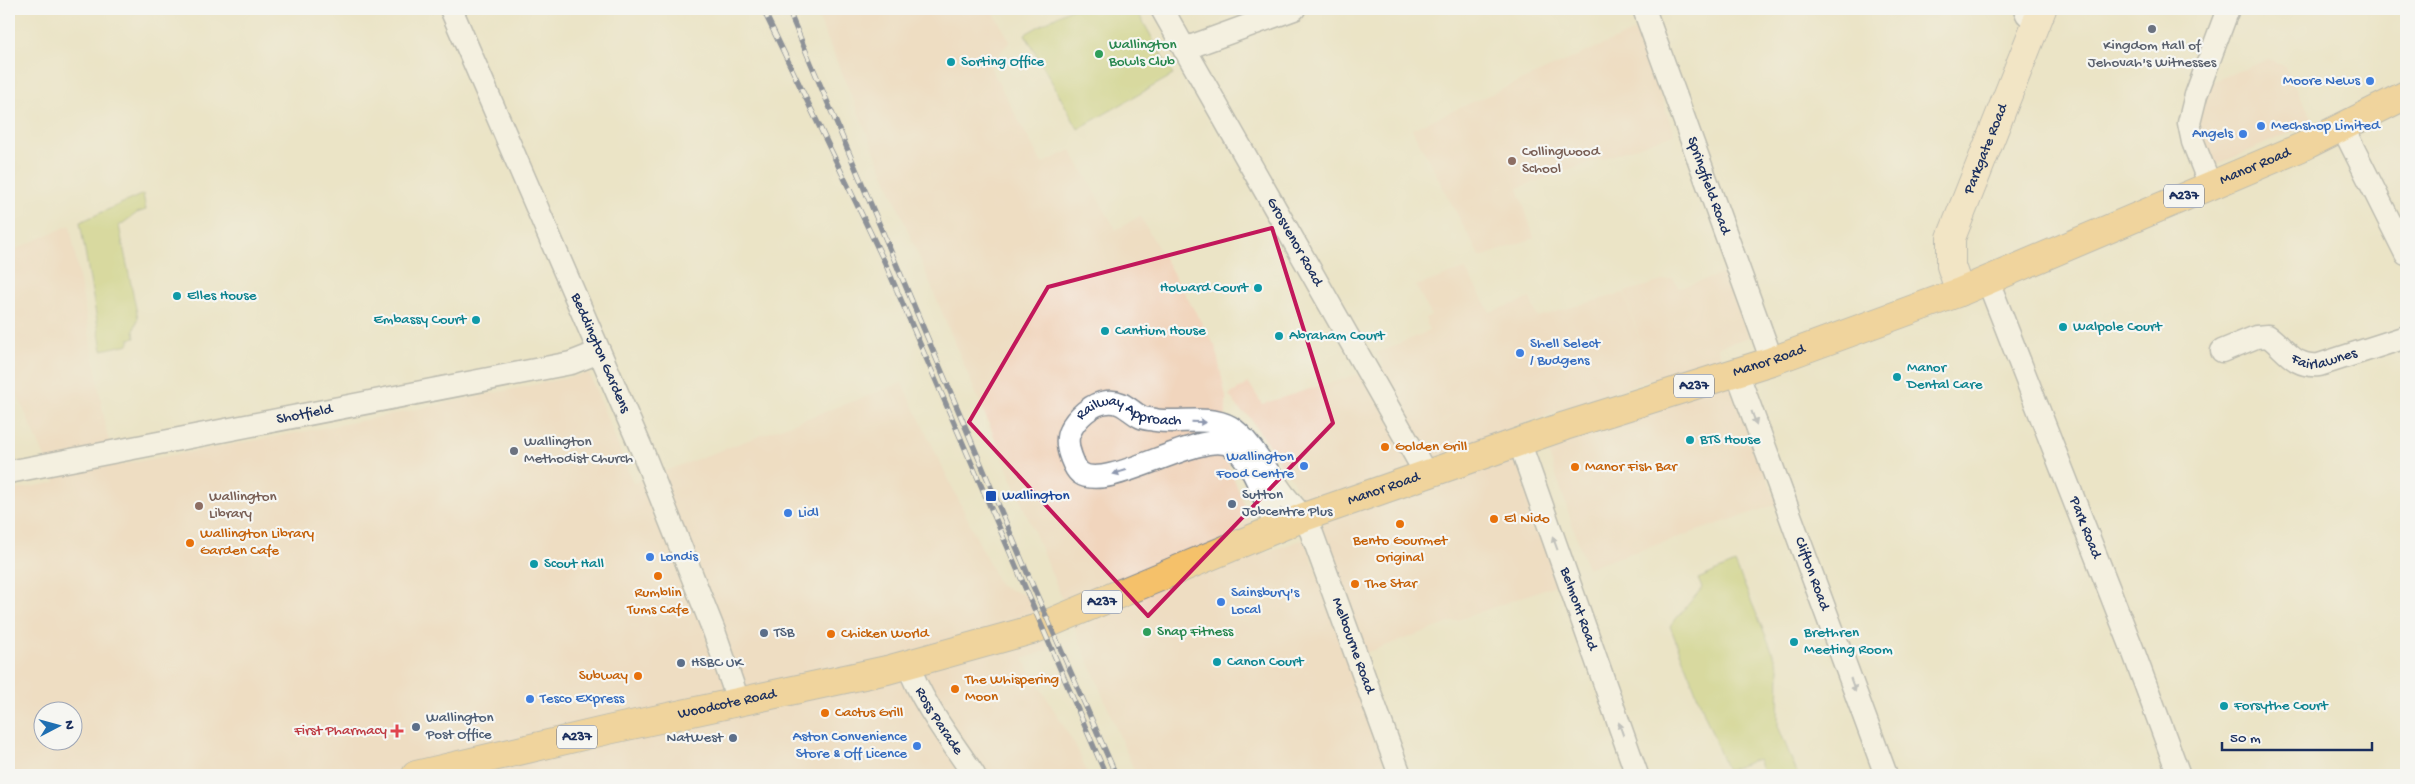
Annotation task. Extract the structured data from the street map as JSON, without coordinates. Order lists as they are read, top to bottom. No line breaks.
{"streets":{"main road":["Manor Road","A237","Woodcote Road"],"street":["Parkgate Road","Springfield Road","Grosvenor Road","Fairlawnes","Beddington Gardens","Shotfield","Railway Approach","Park Road","Clifton Road","Belmont Road","Melbourne Road","Ross Parade"]},"crossings":[["Parkgate Road","Manor Road"],["Manor Road","Springfield Road"],["Manor Road","Grosvenor Road"],["Manor Road","Railway Approach"],["Manor Road","Park Road"],["Manor Road","Clifton Road"],["Manor Road","Belmont Road"],["Manor Road","Melbourne Road"],["Manor Road","Woodcote Road"],["Beddington Gardens","Shotfield"],["Beddington Gardens","Woodcote Road"],["Railway Approach","Melbourne Road"],["Woodcote Road","Ross Parade"]],"one_way":["Clifton Road","Belmont Road"],"places":{"other":["Kingdom Hall of Jehovah's Witnesses","Wallington Bowls Club","Sorting Office","Moore News","Mechshop Limited","Angels","Collingwood School","Howard Court","Elles House","Embassy Court","Walpole Court","Cantium House","Abraham Court","Shell Select / Budgens","Manor Dental Care","BTS House","Golden Grill","Wallington Methodist Church","Wallington Food Centre","Manor Fish Bar","Sutton Jobcentre Plus","Wallington Library","Lidl","El Nido","Bento Gourmet Original","Wallington Library Garden Cafe","Londis","Scout Hall","Rumblin Tums Cafe","The Star","Sainsbury's Local","Snap Fitness","TSB","Chicken World","Brethren Meeting Room","Canon Court","HSBC UK","Subway","The Whispering Moon","Tesco Express","Forsythe Court","Cactus Grill","Wallington Post Office","NatWest","Aston Convenience Store & Off Licence"],"transit":["Wallington"],"health":["First Pharmacy"]},"scale_bar":"50 m","north":"right"}
